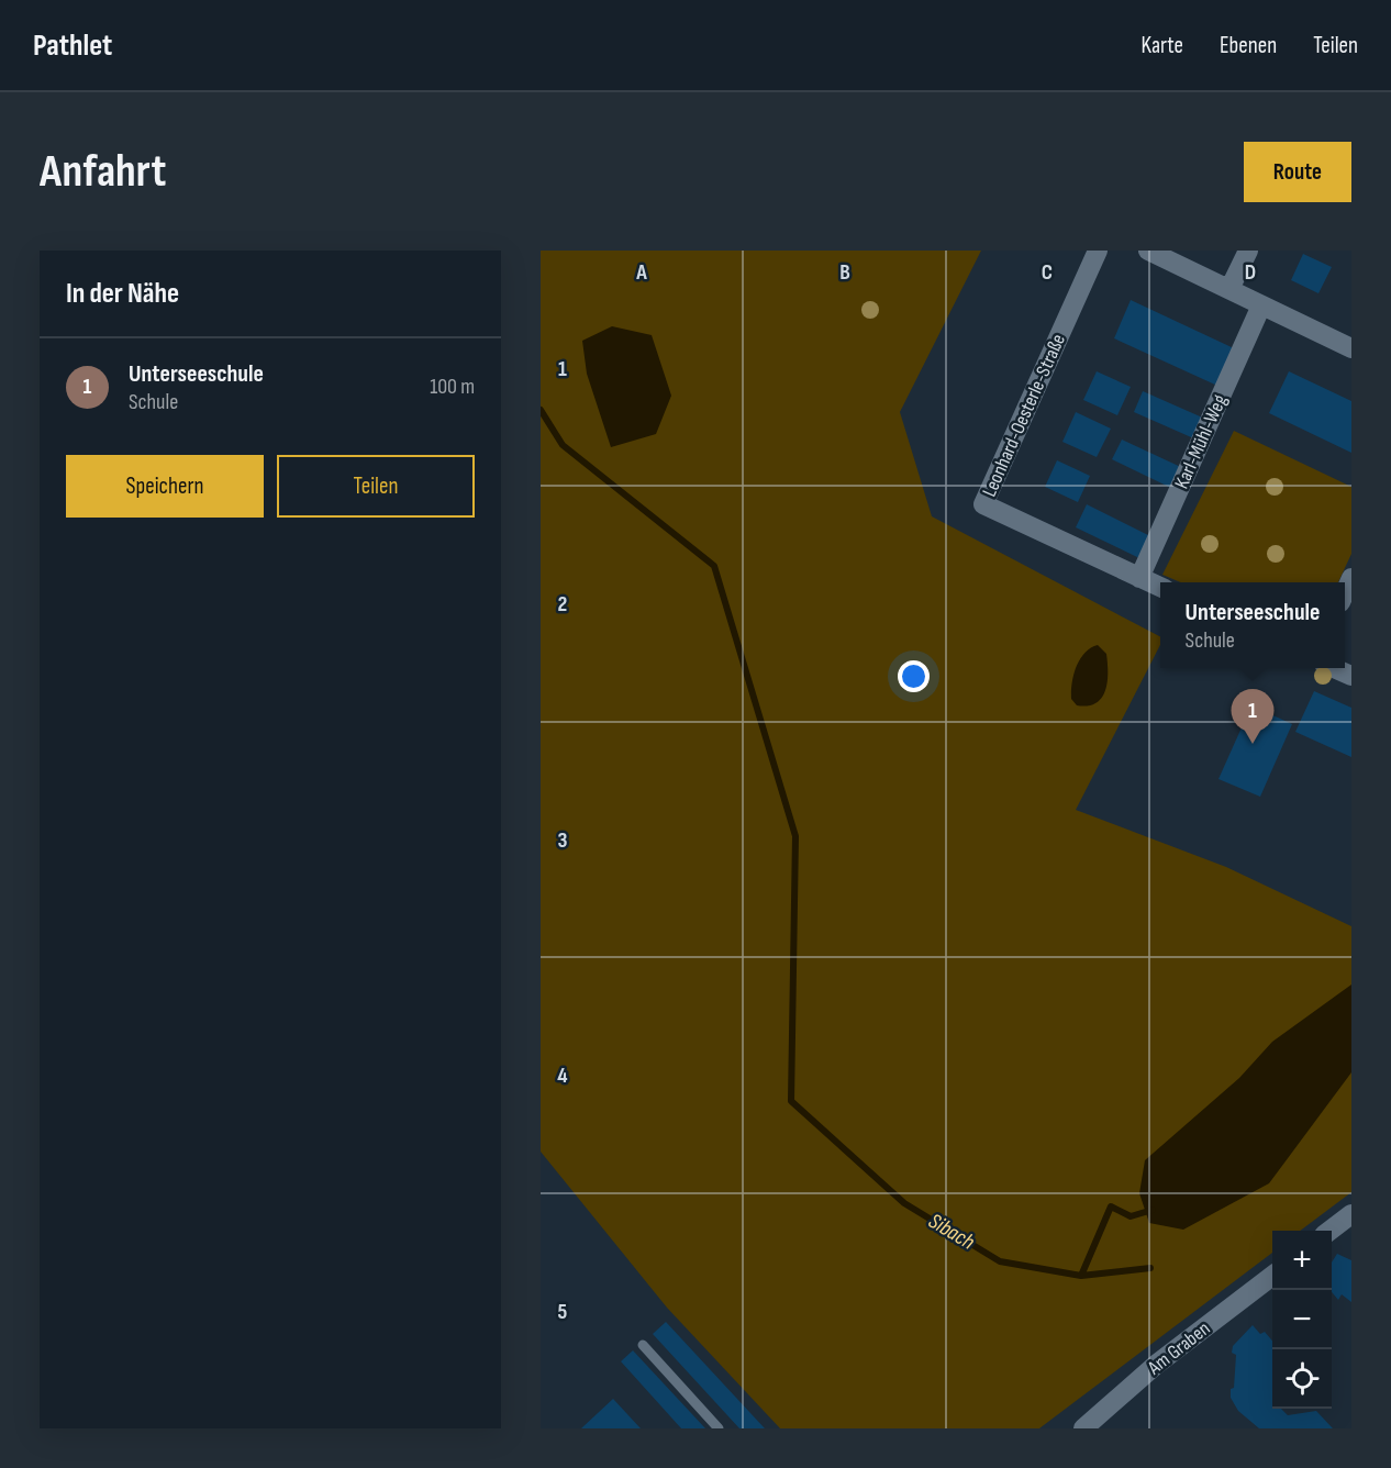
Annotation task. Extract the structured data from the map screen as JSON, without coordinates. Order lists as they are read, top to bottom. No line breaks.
{"streets":{"street":["Leonhard-Oesterle-Straße","Karl-Mühl-Weg","Am Graben"]},"crossings":[["Leonhard-Oesterle-Straße","Karl-Mühl-Weg"]],"water":["Sibach"],"page":{"header":"Pathlet","nav":["Karte","Ebenen","Teilen"],"buttons":["Route",["Speichern","Teilen"]],"title":"Anfahrt","heading":"In der Nähe","list":[{"mark":"1","name":"Unterseeschule","note":"Schule","value":"100 m"}],"popup":["Unterseeschule","Schule"],"pins":"1","map_buttons":["+","−"]},"grid":{"columns":["A","B","C","D"],"rows":["1","2","3","4","5"]}}
